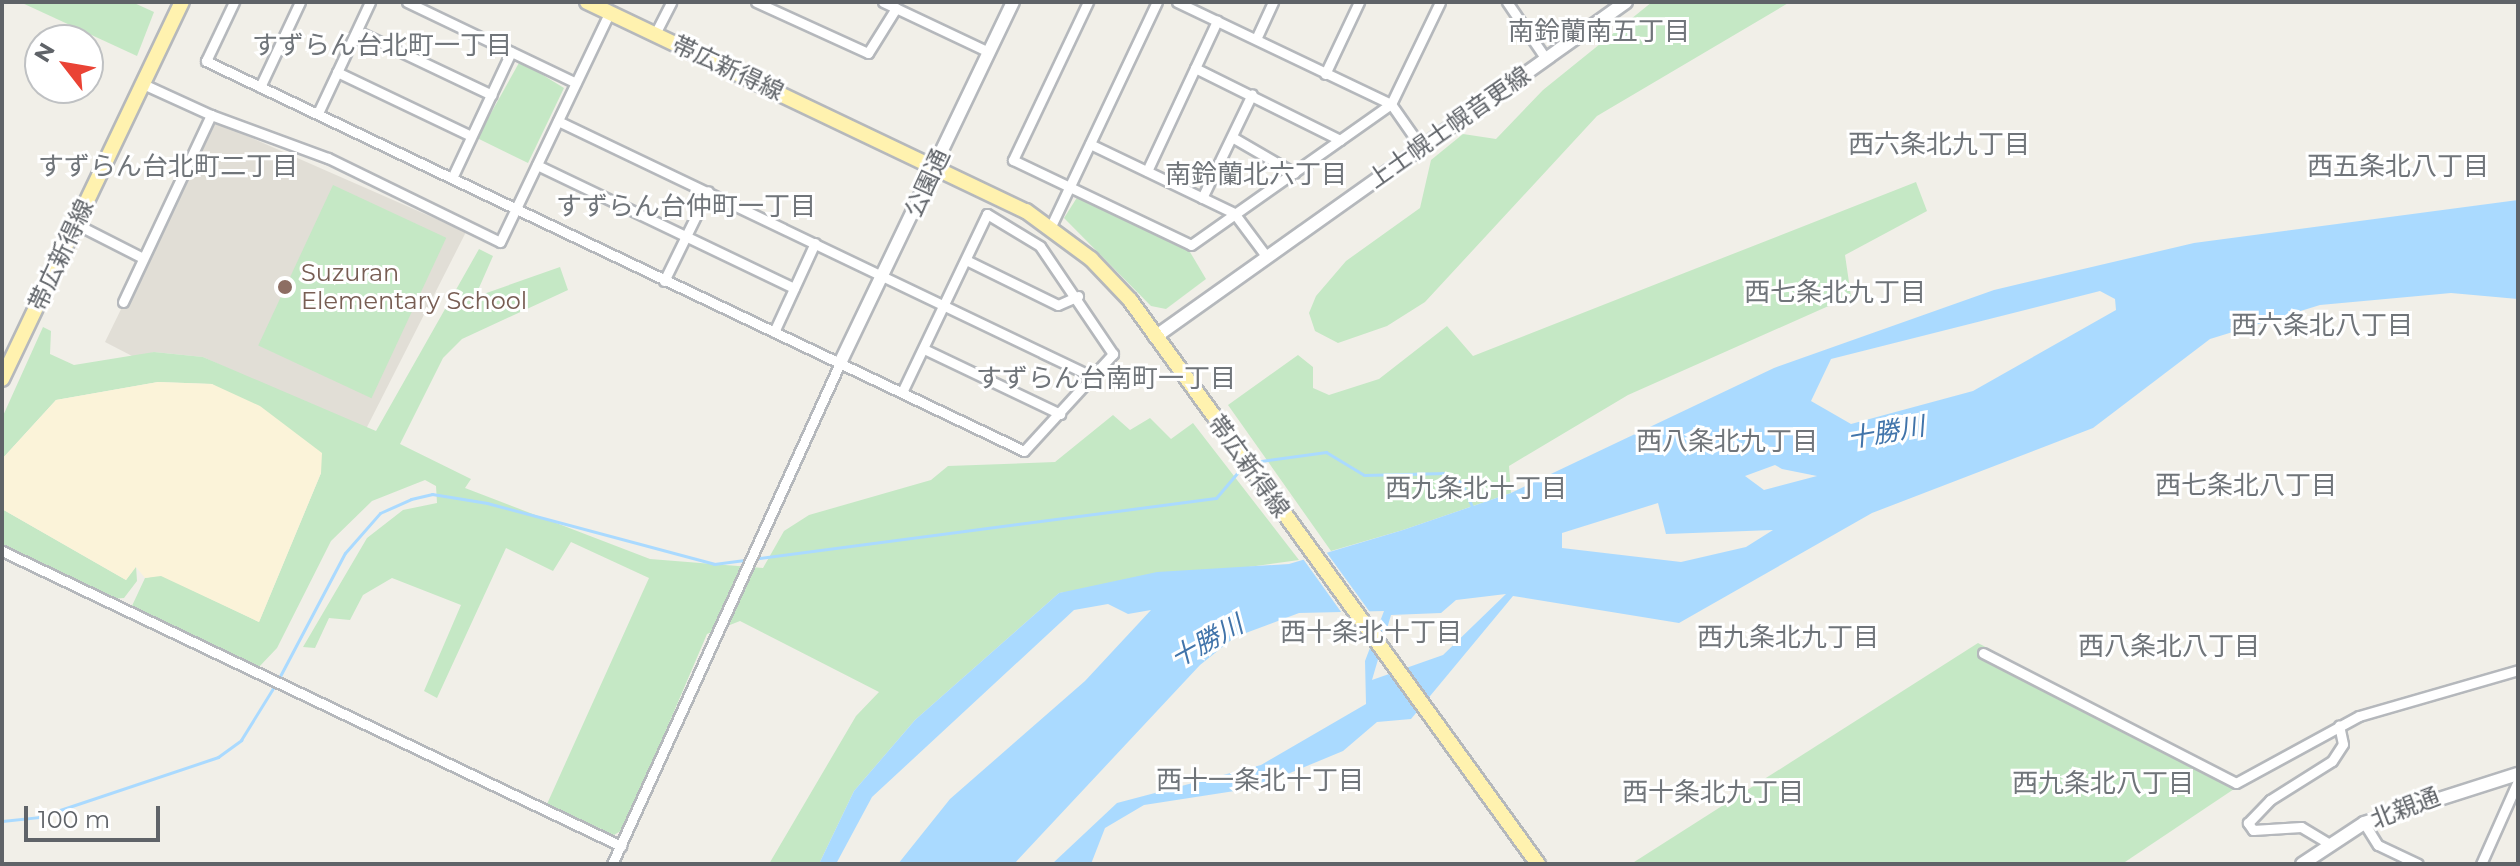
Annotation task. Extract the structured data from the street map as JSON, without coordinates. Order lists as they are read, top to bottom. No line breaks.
{"streets":{"main road":["帯広新得線"],"street":["上士幌士幌音更線","公園通","北親通"]},"crossings":[["帯広新得線","上士幌士幌音更線"],["帯広新得線","公園通"]],"districts":["南鈴蘭南五丁目","すずらん台北町一丁目","西六条北九丁目","すずらん台北町二丁目","西五条北八丁目","南鈴蘭北六丁目","すずらん台仲町一丁目","西七条北九丁目","西六条北八丁目","すずらん台南町一丁目","西八条北九丁目","西七条北八丁目","西九条北十丁目","西十条北十丁目","西九条北九丁目","西八条北八丁目","西十一条北十丁目","西九条北八丁目","西十条北九丁目"],"water":["十勝川"],"places":["Suzuran Elementary School"],"scale_bar":"100 m","north":"top left"}
